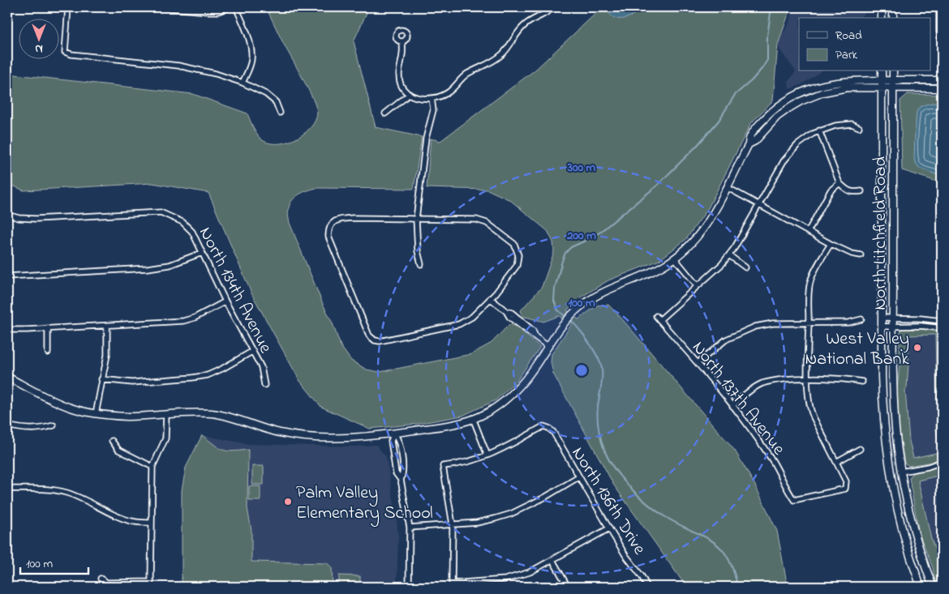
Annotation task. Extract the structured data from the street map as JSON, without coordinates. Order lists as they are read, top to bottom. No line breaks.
{"streets":{"street":["North Litchfield Road","North 134th Avenue","North 137th Avenue","North 136th Drive"]},"places":["West Valley National Bank","Palm Valley Elementary School"],"legend":["Road","Park"],"scale_bar":"100 m","north":"bottom","rings":["300 m","200 m","100 m"]}
